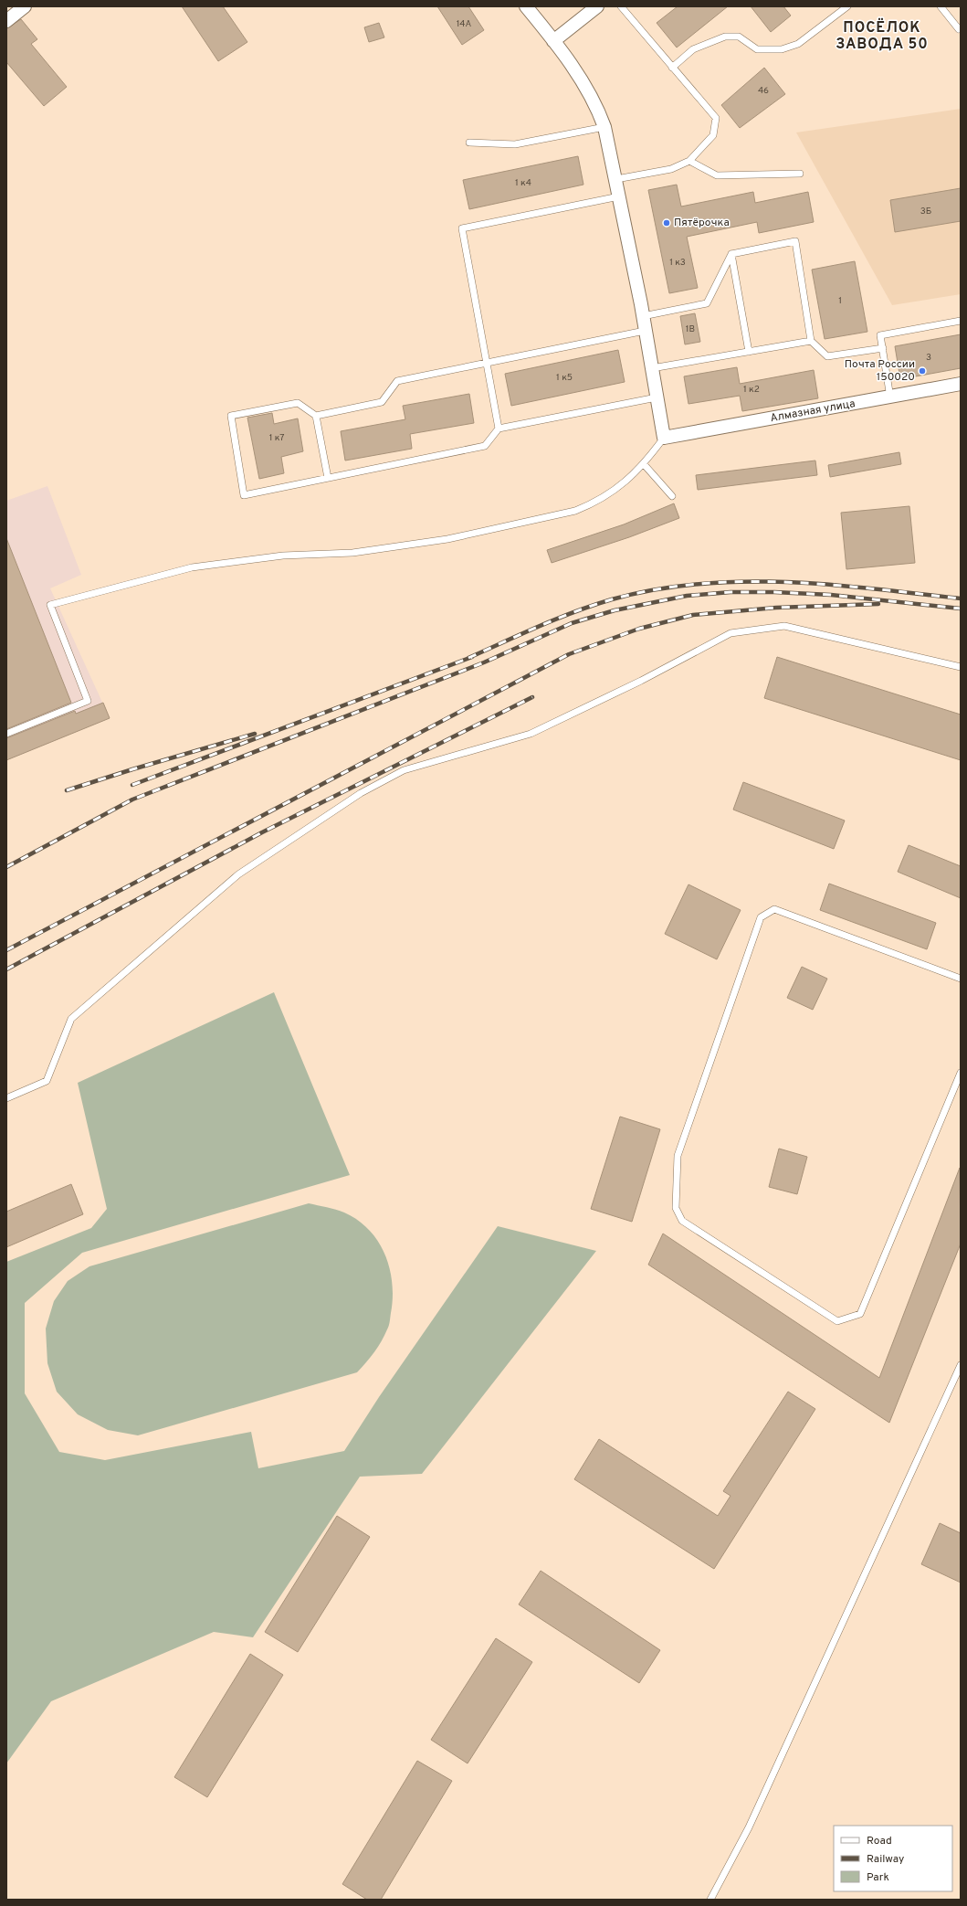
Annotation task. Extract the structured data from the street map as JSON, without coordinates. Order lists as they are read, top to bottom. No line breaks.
{"streets":{"street":["Алмазная улица"]},"districts":["ПОСЁЛОК ЗАВОДА 50"],"places":["Пятёрочка","Почта России 150020"],"house_numbers":["14А","46","1 к4","3Б","1 к3","1","1В","3","1 к5","1 к2","1 к7"],"legend":["Road","Railway","Park"]}
